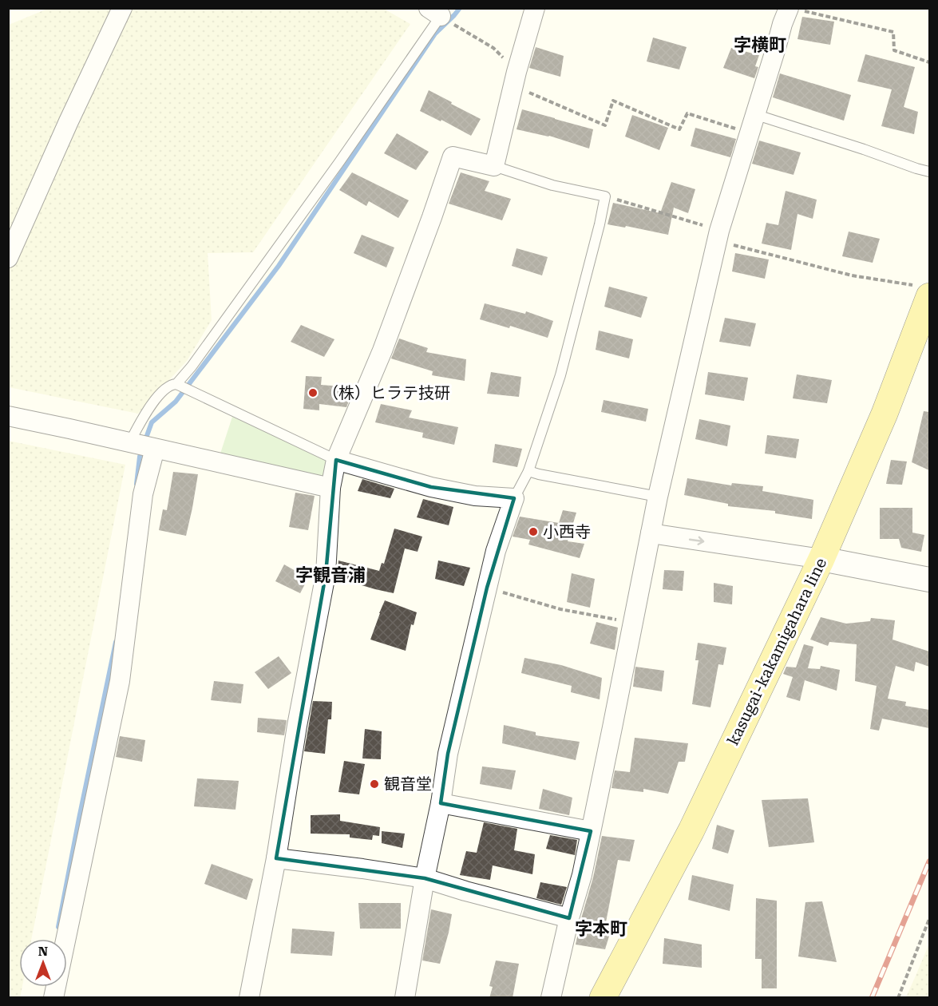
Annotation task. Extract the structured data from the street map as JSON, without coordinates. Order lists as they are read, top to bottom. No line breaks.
{"streets":{"main road":["kasugai-kakamigahara line"]},"districts":["字横町","字観音浦","字本町"],"places":["（株）ヒラテ技研","小西寺","観音堂"],"north":"top"}
